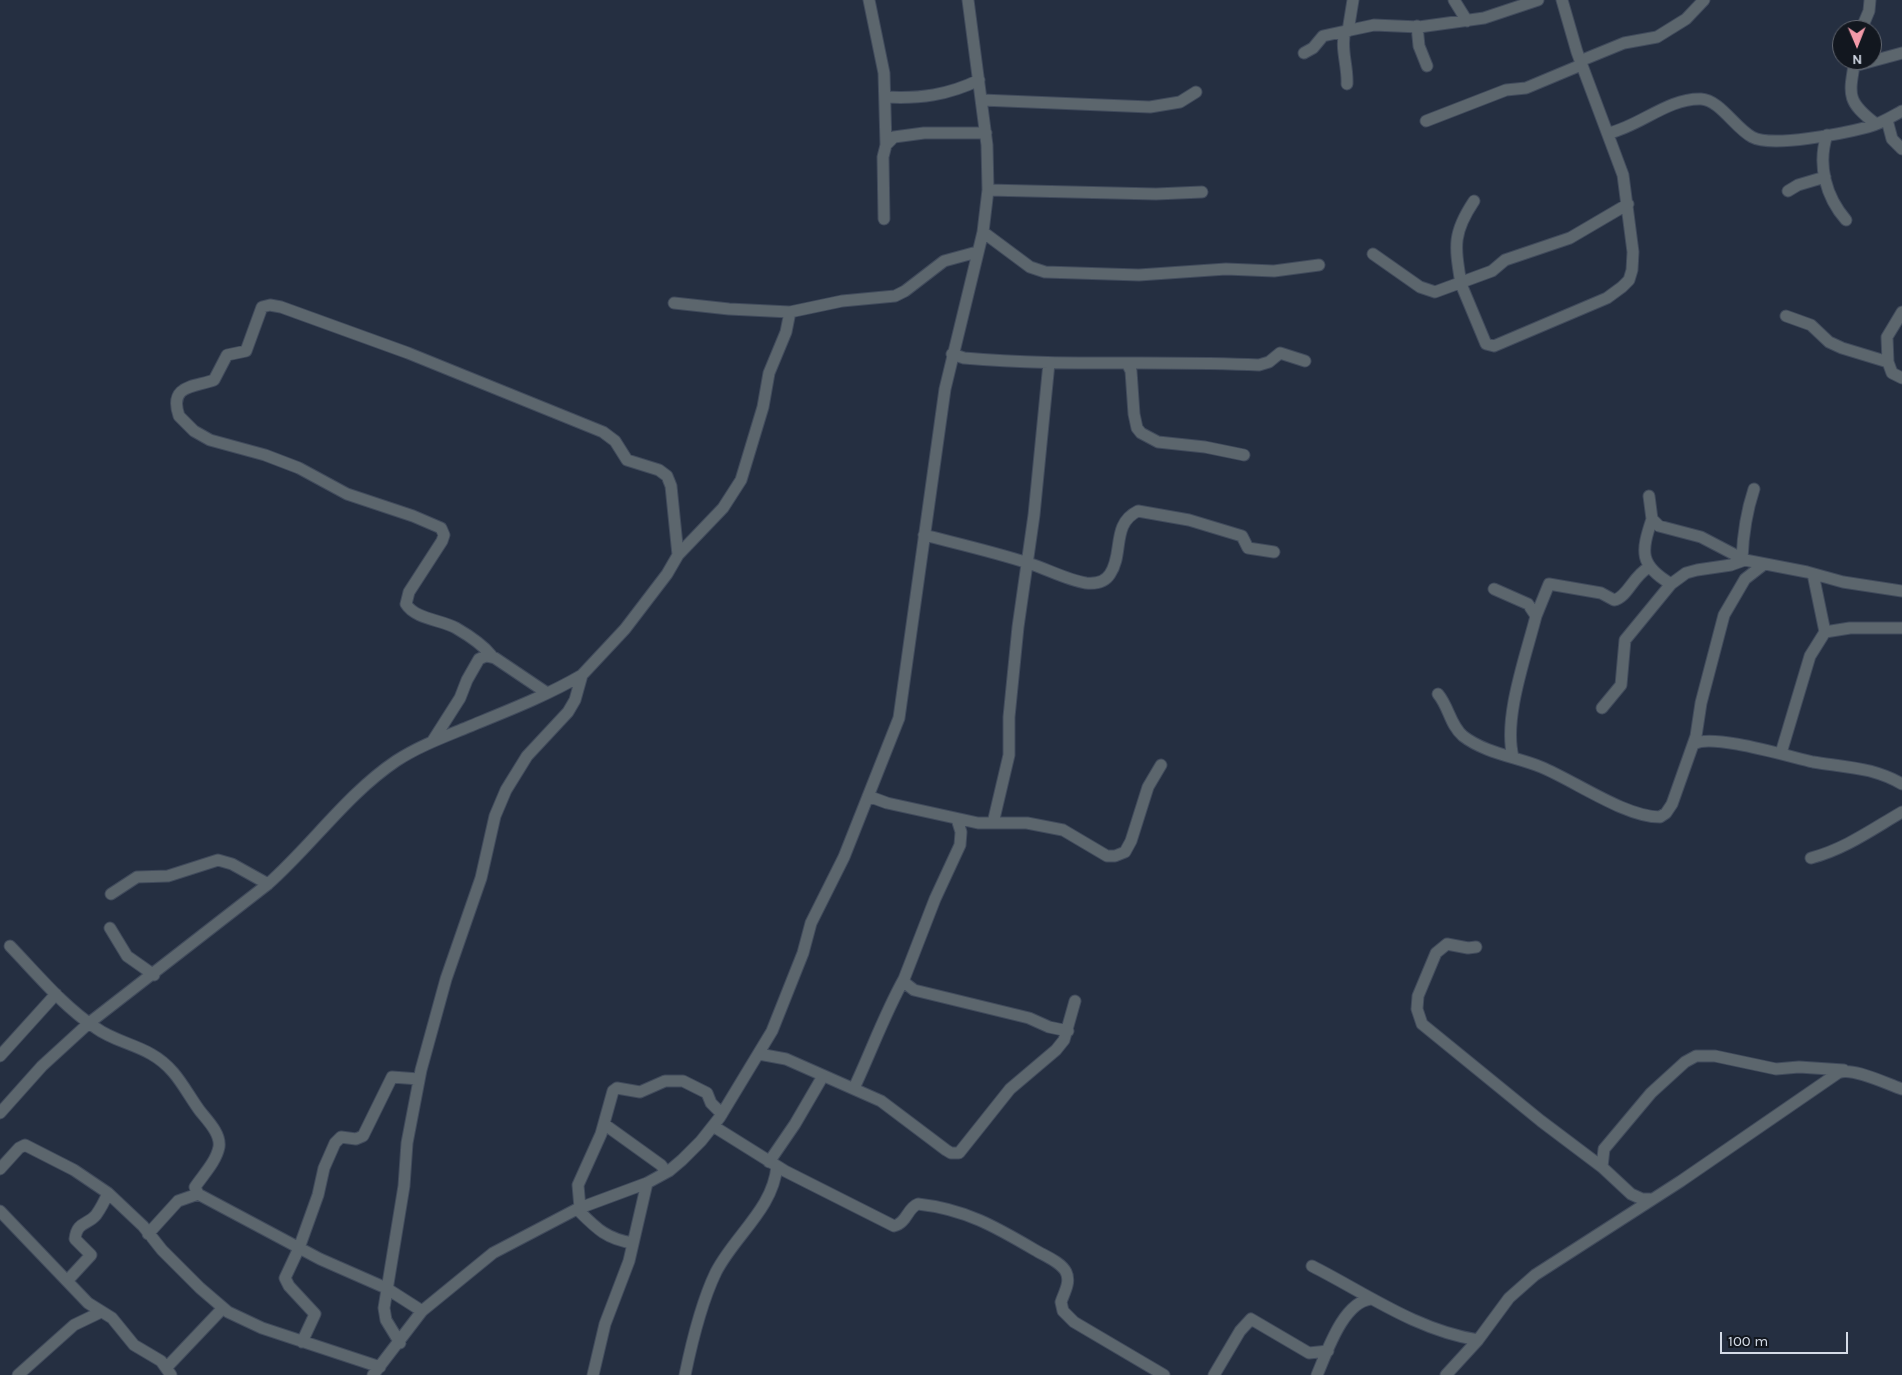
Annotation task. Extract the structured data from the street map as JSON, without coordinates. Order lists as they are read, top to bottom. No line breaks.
{"scale_bar":"100 m","north":"bottom"}
